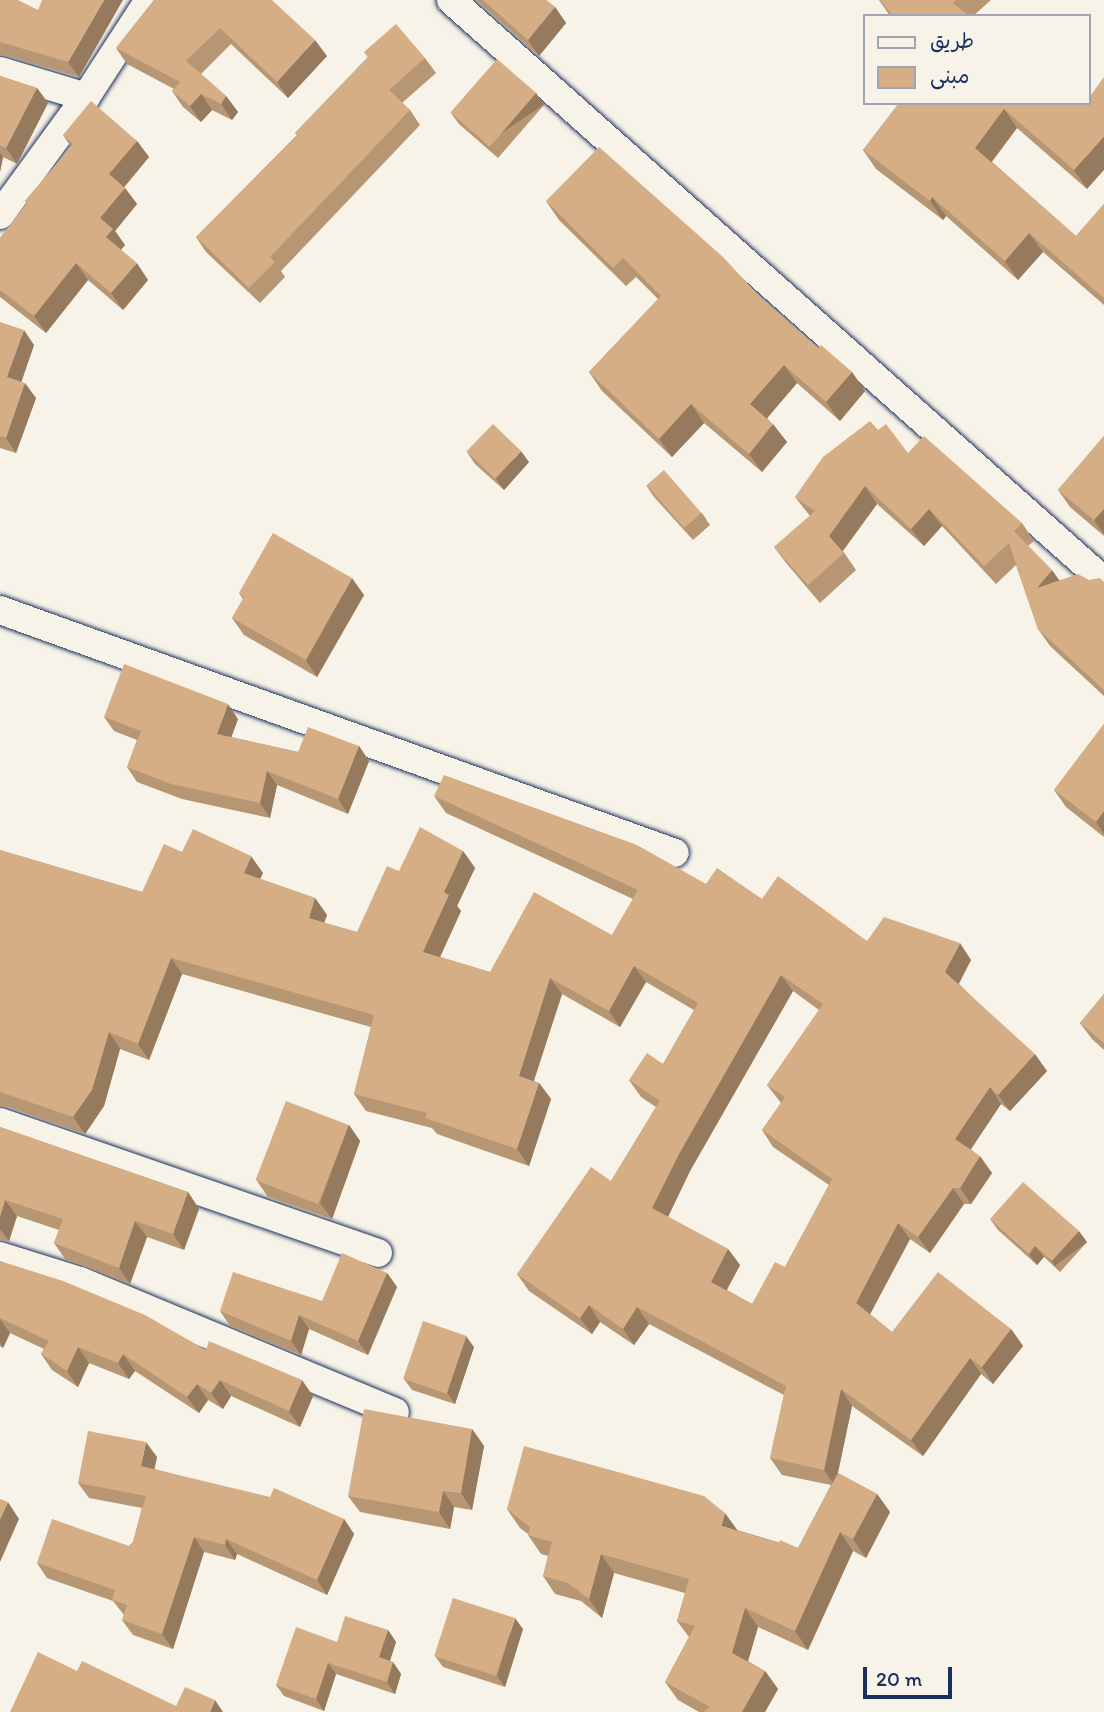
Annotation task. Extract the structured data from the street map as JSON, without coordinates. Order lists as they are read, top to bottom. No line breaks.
{"legend":["طريق","مبنى"],"scale_bar":"20 m"}
